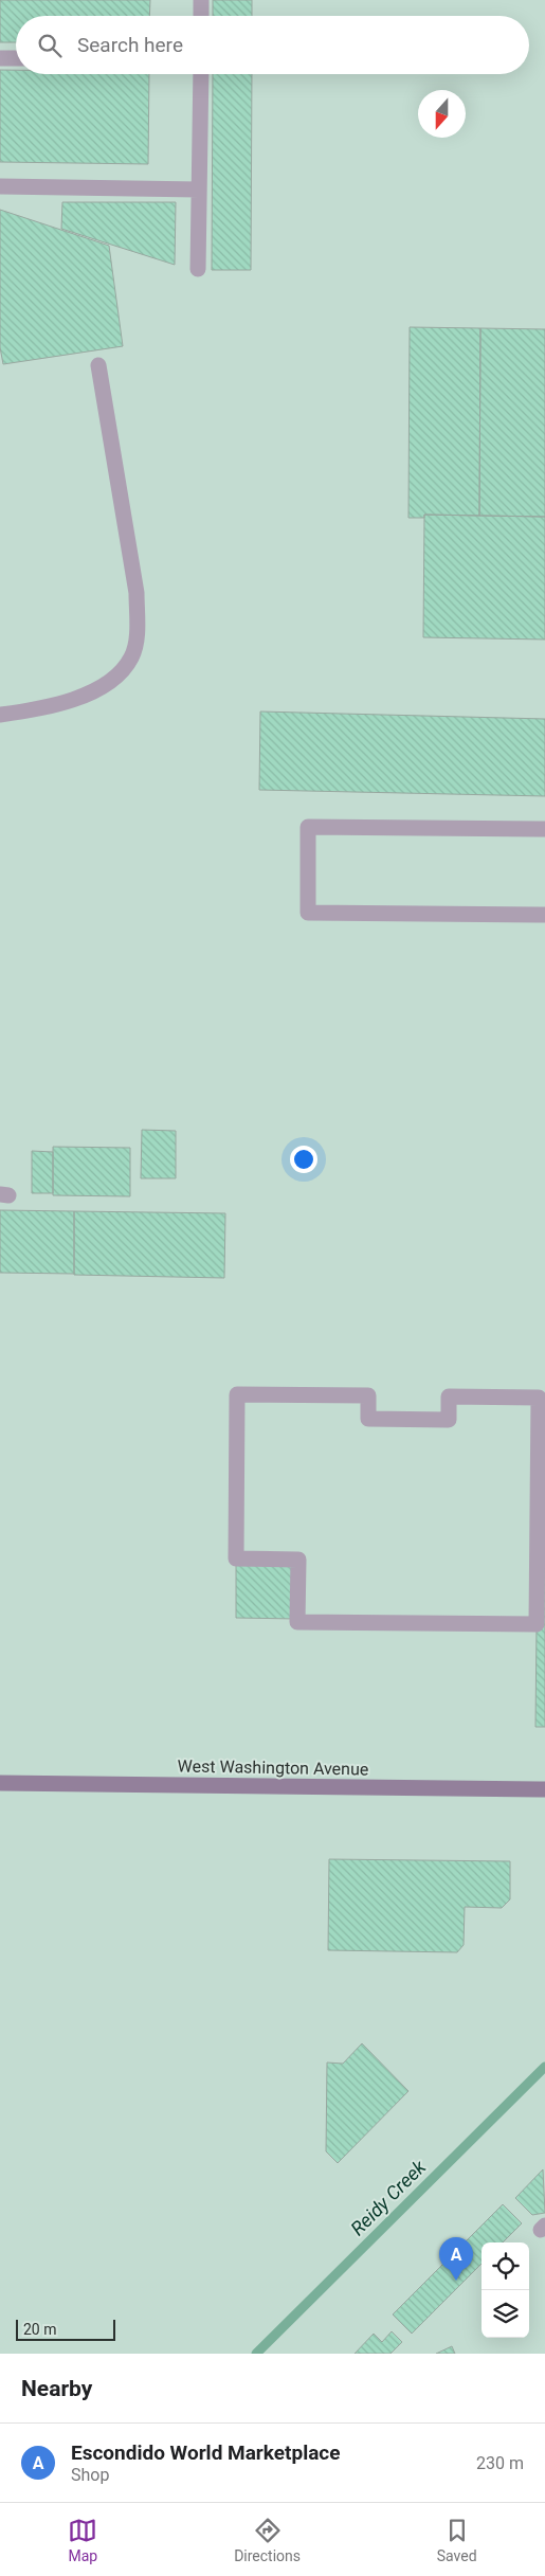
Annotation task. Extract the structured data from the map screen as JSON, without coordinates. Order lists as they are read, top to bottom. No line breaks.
{"streets":{"main road":["West Washington Avenue"]},"water":["Reidy Creek"],"scale_bar":"20 m","north":"bottom","page":{"search":"Search here","pins":"A","scale":"20 m","heading":"Nearby","list":[{"mark":"A","name":"Escondido World Marketplace","note":"Shop","value":"230 m"}],"nav":["Map","Directions","Saved"]}}
